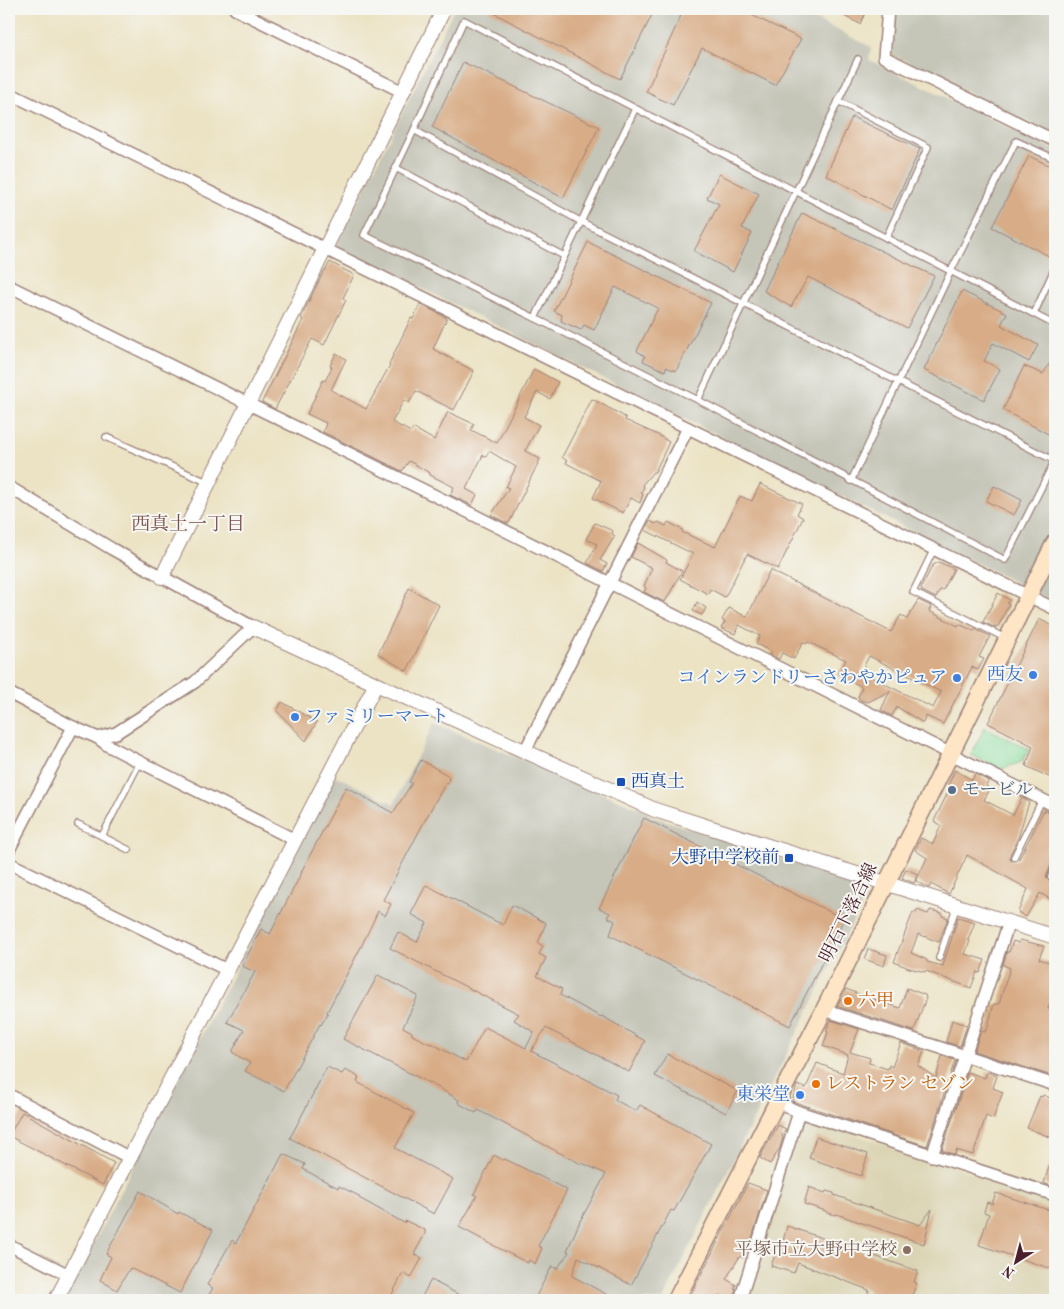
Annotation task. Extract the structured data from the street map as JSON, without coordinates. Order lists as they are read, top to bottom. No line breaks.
{"streets":{"main road":["明石下落合線"]},"districts":["西真土一丁目"],"places":{"other":["西友","コインランドリーさわやかピュア","ファミリーマート","モービル","六甲","レストラン セゾン","東栄堂","平塚市立大野中学校"],"transit":["西真土","大野中学校前"]},"north":"bottom left"}
